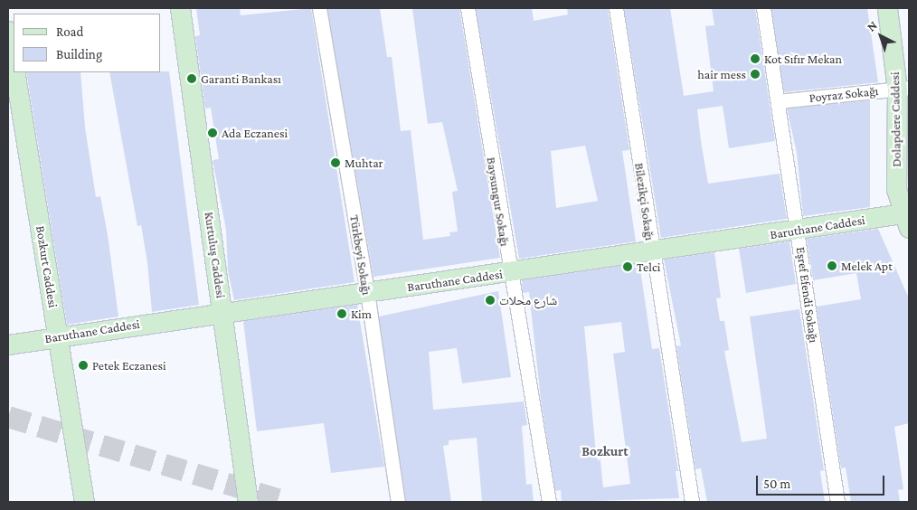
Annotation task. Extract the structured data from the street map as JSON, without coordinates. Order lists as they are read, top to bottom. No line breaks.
{"streets":{"street":["Poyraz Sokağı","Dolapdere Caddesi","Baysungur Sokağı","Bilezikçi Sokağı","Baruthane Caddesi","Kurtuluş Caddesi","Türkbeyi Sokağı","Bozkurt Caddesi","Eşref Efendi Sokağı"]},"crossings":[["Poyraz Sokağı","Dolapdere Caddesi"],["Poyraz Sokağı","Eşref Efendi Sokağı"],["Dolapdere Caddesi","Baruthane Caddesi"],["Baysungur Sokağı","Baruthane Caddesi"],["Bilezikçi Sokağı","Baruthane Caddesi"],["Baruthane Caddesi","Kurtuluş Caddesi"],["Baruthane Caddesi","Türkbeyi Sokağı"],["Baruthane Caddesi","Bozkurt Caddesi"],["Baruthane Caddesi","Eşref Efendi Sokağı"]],"districts":["Bozkurt"],"places":["Kot Sıfır Mekan","hair mess","Garanti Bankası","Ada Eczanesi","Muhtar","Melek Apt","Telci","شارع محلات","Kim","Petek Eczanesi"],"legend":["Road","Building"],"scale_bar":"50 m","north":"top left"}
